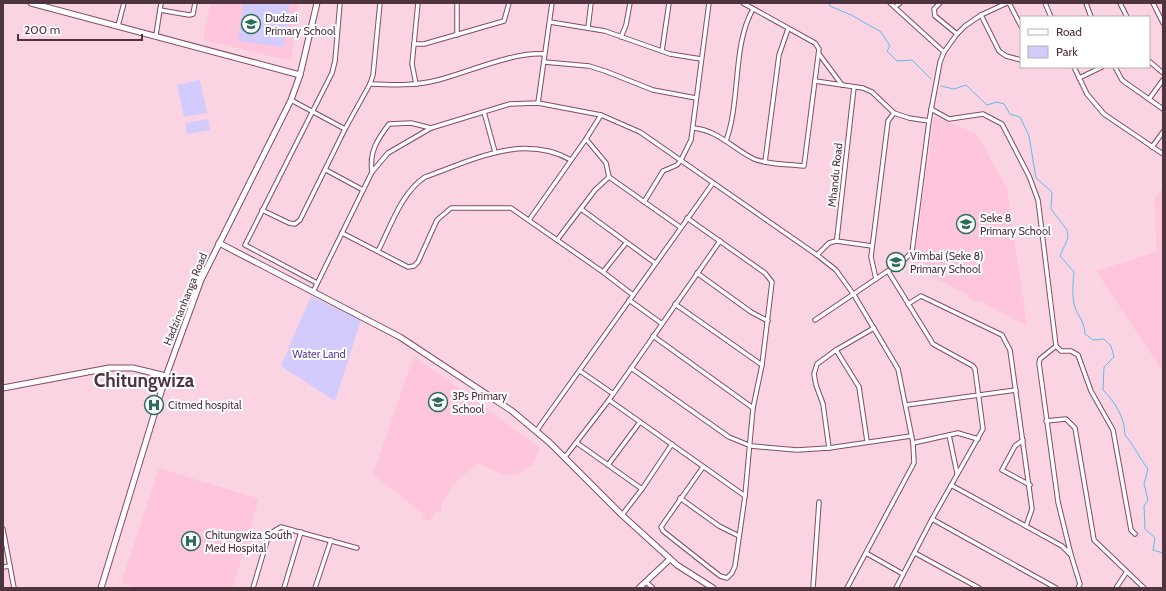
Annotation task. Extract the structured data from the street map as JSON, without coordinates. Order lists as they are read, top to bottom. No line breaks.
{"streets":{"street":["Mhandu Road","Hadzinanhanga Road"]},"districts":["Chitungwiza"],"parks":["Water Land"],"places":{"school or university":["Dudzai Primary School","Seke 8 Primary School","Vimbai (Seke 8) Primary School","3Ps Primary School"],"hospital":["Citmed hospital","Chitungwiza South Med Hospital"]},"legend":["Road","Park"],"scale_bar":"200 m"}
